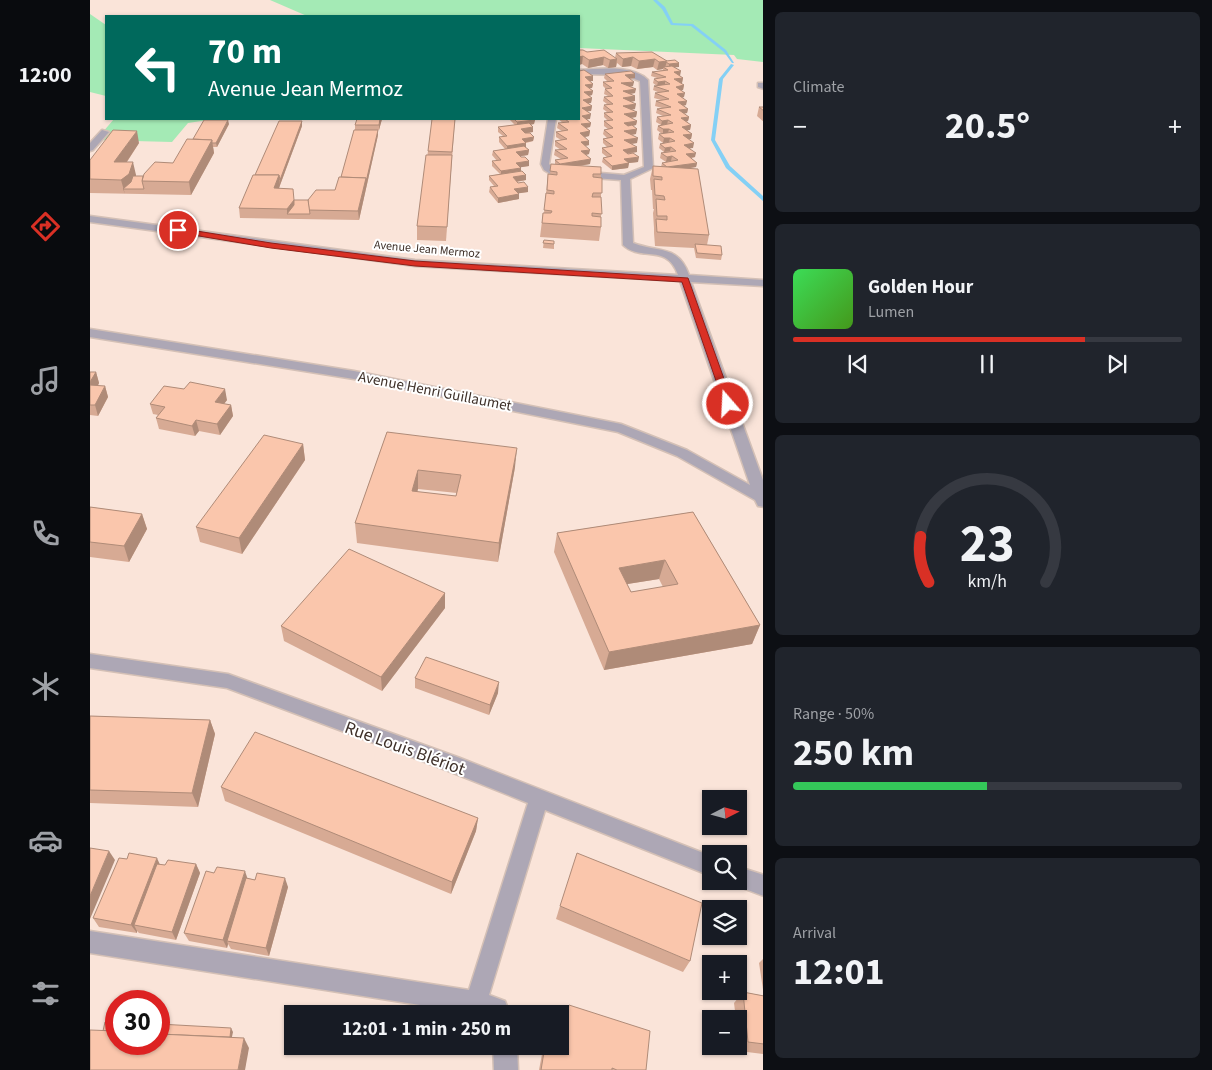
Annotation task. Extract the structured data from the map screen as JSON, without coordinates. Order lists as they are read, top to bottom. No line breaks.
{"streets":{"street":["Avenue Jean Mermoz","Avenue Henri Guillaumet","Rue Louis Blériot"]},"north":"right","page":{"tabs":"12:00","tile":["Climate",["Range · 50%","250 km"],["Arrival","12:01"]],"turn":["70 m","Avenue Jean Mermoz"],"heat":["−","20.5°","+"],"song":["Golden Hour","Lumen"],"map_buttons":["+","−"],"limit":"30","trip":"12:01 · 1 min · 250 m","gauge":["23","km/h"]}}
